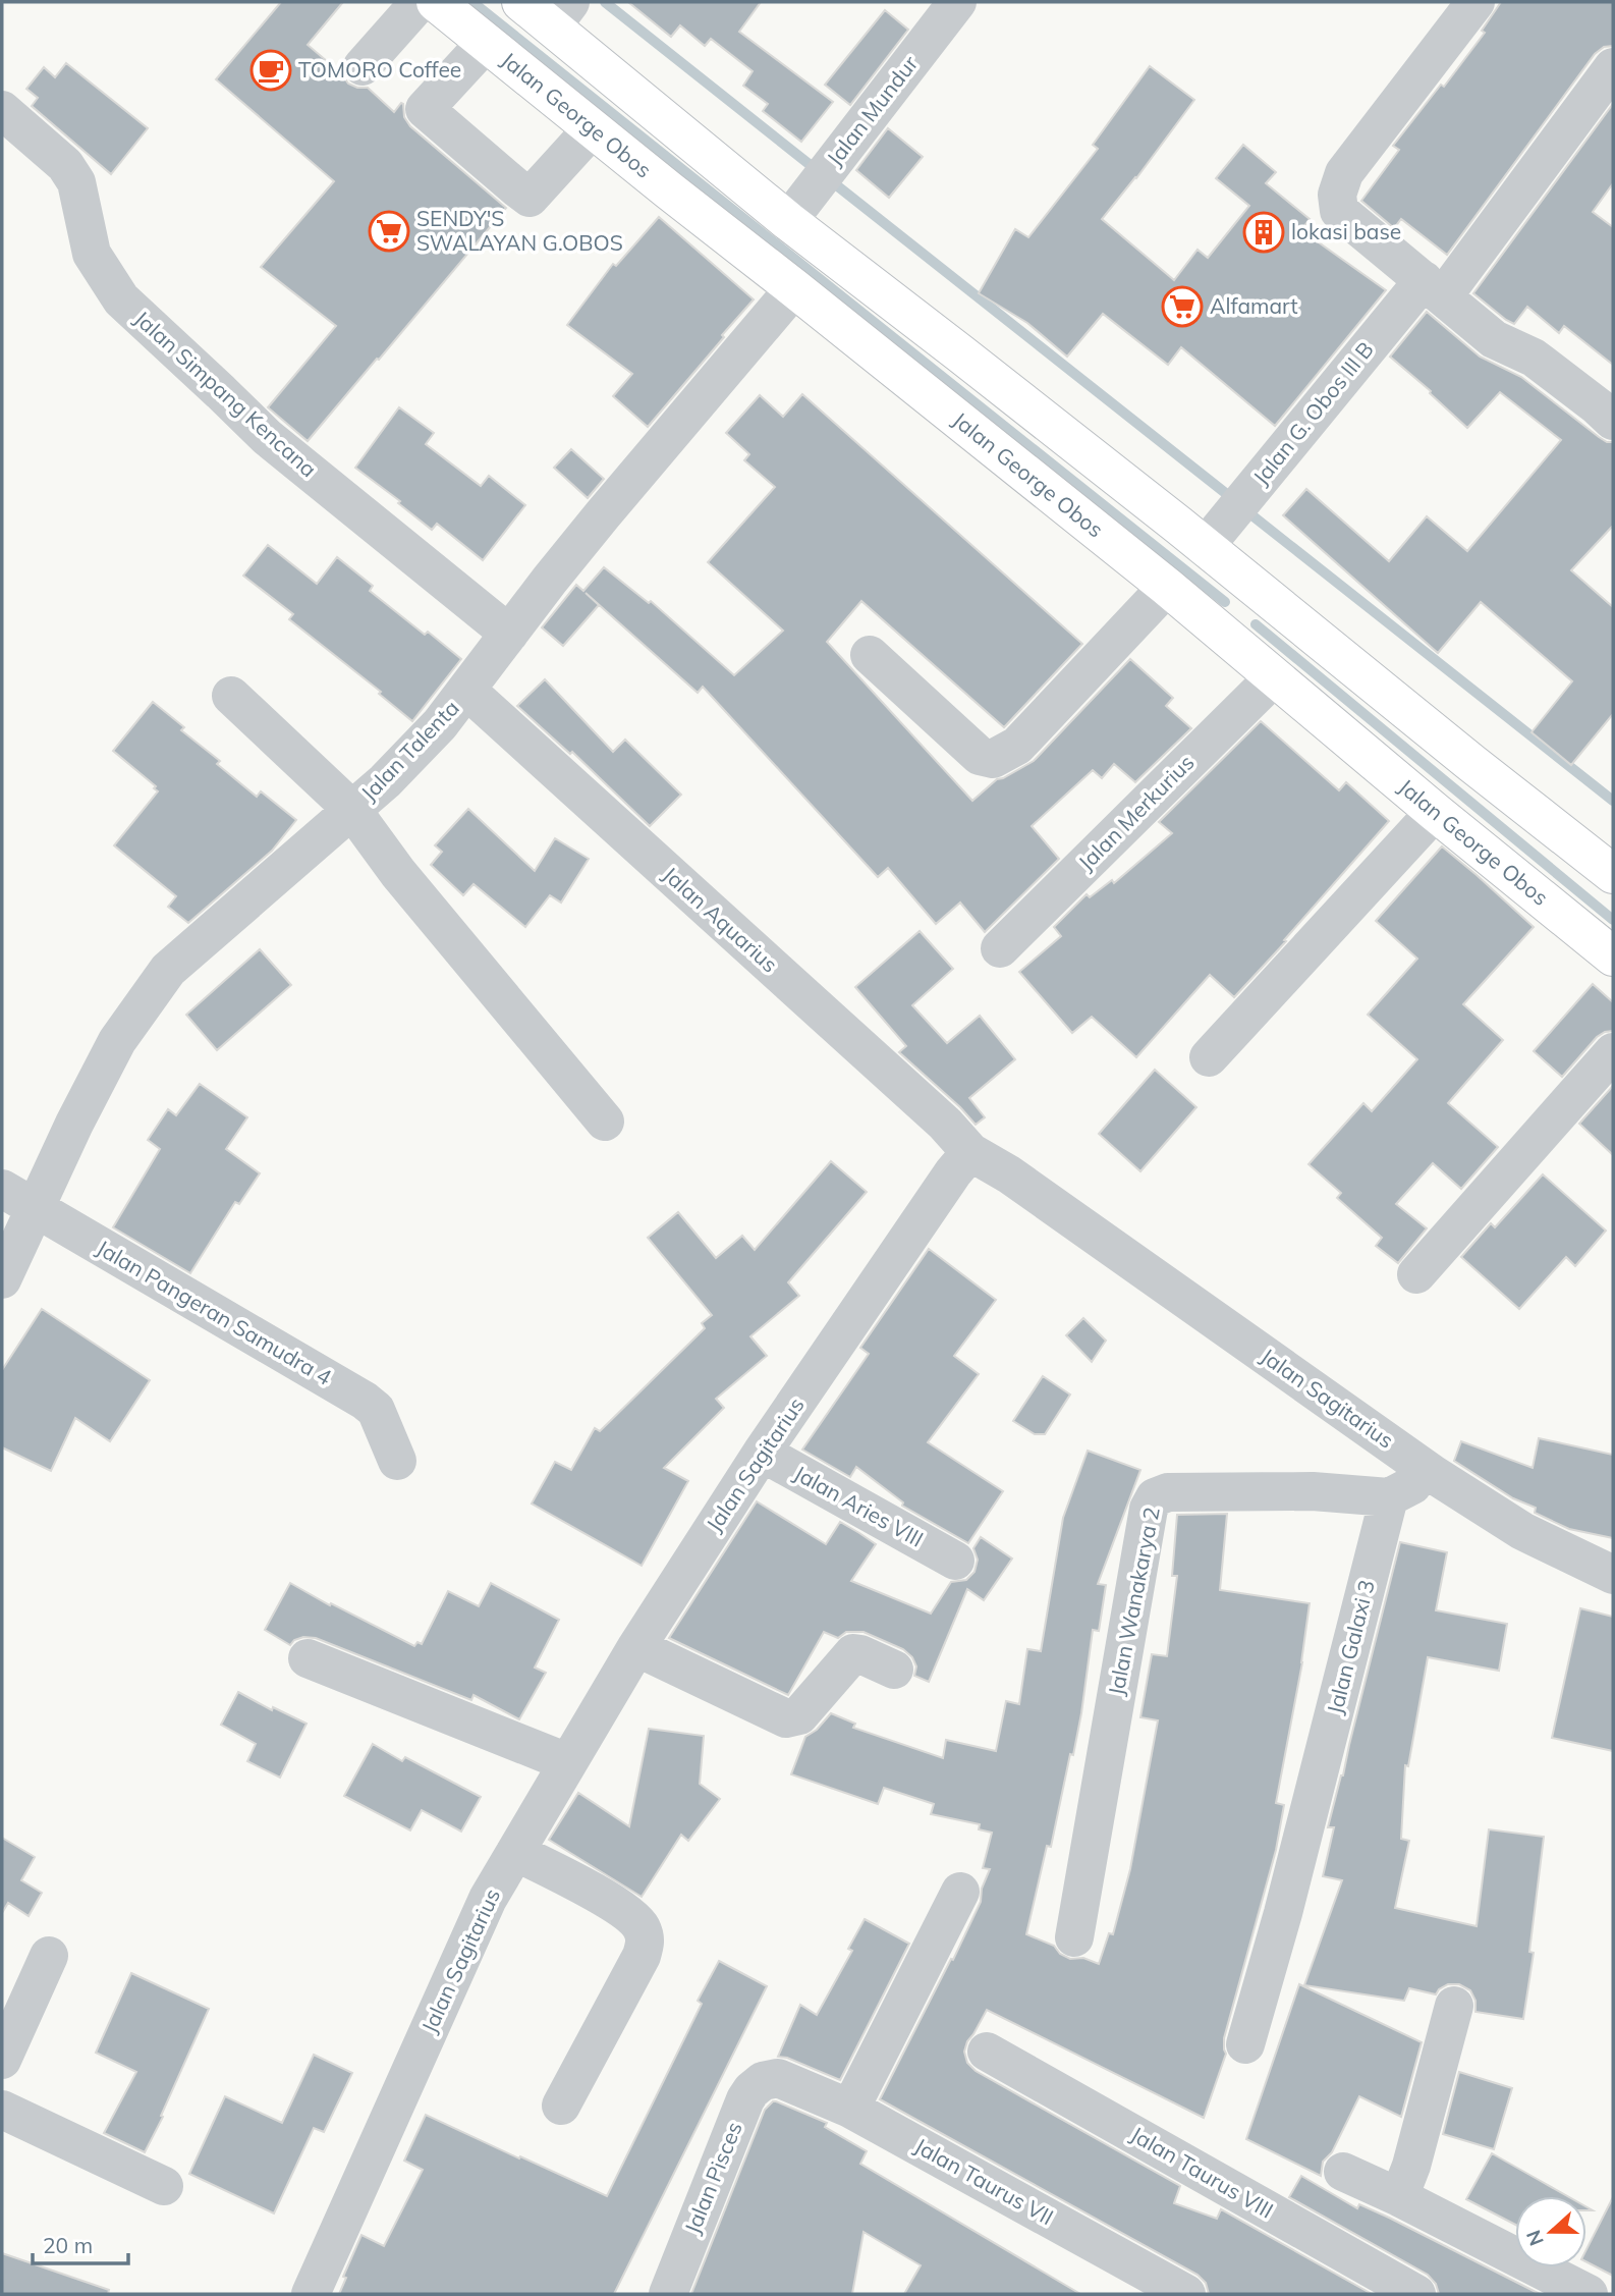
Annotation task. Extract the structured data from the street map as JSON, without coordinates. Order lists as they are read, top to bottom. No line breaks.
{"streets":{"main road":["Jalan George Obos"],"street":["Jalan Mundur","Jalan Simpang Kencana","Jalan G. Obos III B","Jalan Talenta","Jalan Merkurius","Jalan Aquarius","Jalan Pangeran Samudra 4","Jalan Sagitarius","Jalan Aries VIII","Jalan Wanakarya 2","Jalan Galaxi 3","Jalan Taurus VIII","Jalan Pisces","Jalan Taurus VII"]},"crossings":[["Jalan George Obos","Jalan Talenta"],["Jalan George Obos","Jalan Merkurius"],["Jalan Simpang Kencana","Jalan Talenta"],["Jalan Talenta","Jalan Aquarius"],["Jalan Talenta","Jalan Pangeran Samudra 4"],["Jalan Aquarius","Jalan Sagitarius"],["Jalan Sagitarius","Jalan Aries VIII"],["Jalan Wanakarya 2","Jalan Galaxi 3"],["Jalan Pisces","Jalan Taurus VII"]],"places":{"cafe":["TOMORO Coffee"],"supermarket":["SENDY'S SWALAYAN G.OBOS","Alfamart"],"building":["lokasi base"]},"scale_bar":"20 m","north":"left"}
